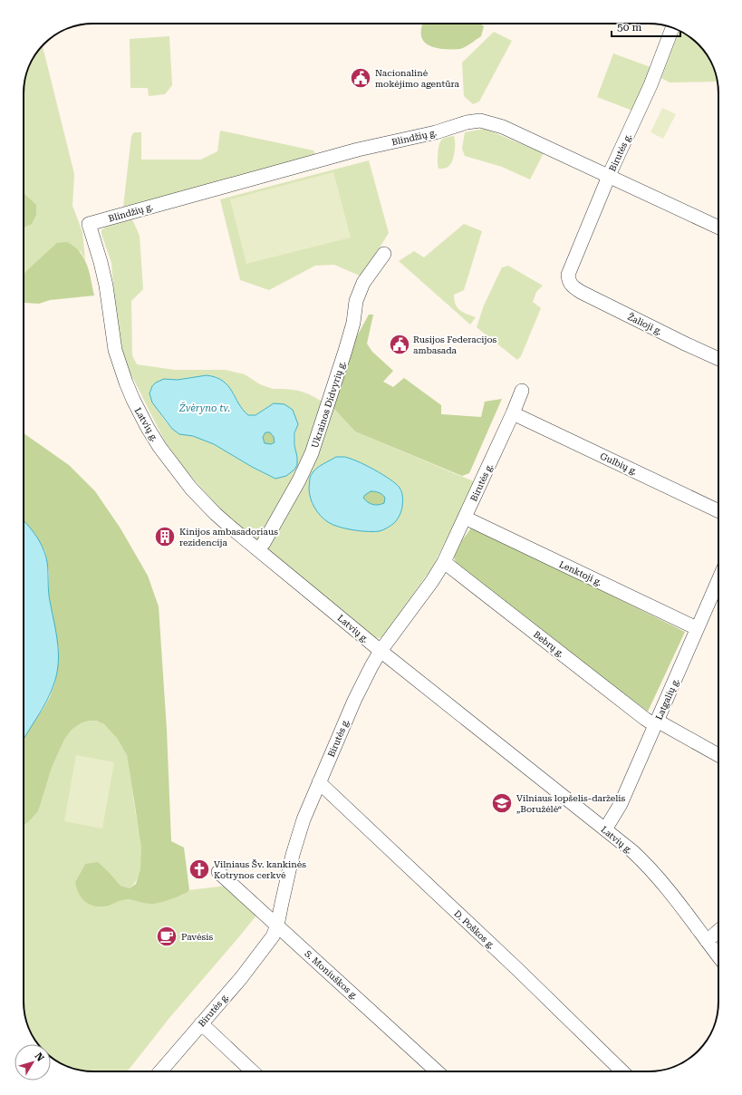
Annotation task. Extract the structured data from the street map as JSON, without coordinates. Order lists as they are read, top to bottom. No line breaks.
{"streets":{"street":["Blindžių g.","Birutės g.","Žalioji g.","Ukrainos Didvyrių g.","Latvių g.","Gulbių g.","Lenktoji g.","Bebrų g.","Latgalių g.","D. Poškos g.","S. Moniuškos g."]},"crossings":[["Blindžių g.","Birutės g."],["Blindžių g.","Latvių g."],["Birutės g.","Žalioji g."],["Birutės g.","Latvių g."],["Birutės g.","Gulbių g."],["Birutės g.","Lenktoji g."],["Birutės g.","Bebrų g."],["Birutės g.","D. Poškos g."],["Birutės g.","S. Moniuškos g."],["Ukrainos Didvyrių g.","Latvių g."],["Latvių g.","Latgalių g."],["Lenktoji g.","Latgalių g."],["Bebrų g.","Latgalių g."]],"water":["Žvėryno tv."],"places":{"public building":["Nacionalinė mokėjimo agentūra","Rusijos Federacijos ambasada"],"building":["Kinijos ambasadoriaus rezidencija"],"school or university":["Vilniaus lopšelis-darželis „Boružėlė“"],"church":["Vilniaus Šv. kankinės Kotrynos cerkvė"],"cafe":["Pavėsis"]},"scale_bar":"50 m","north":"top right"}
